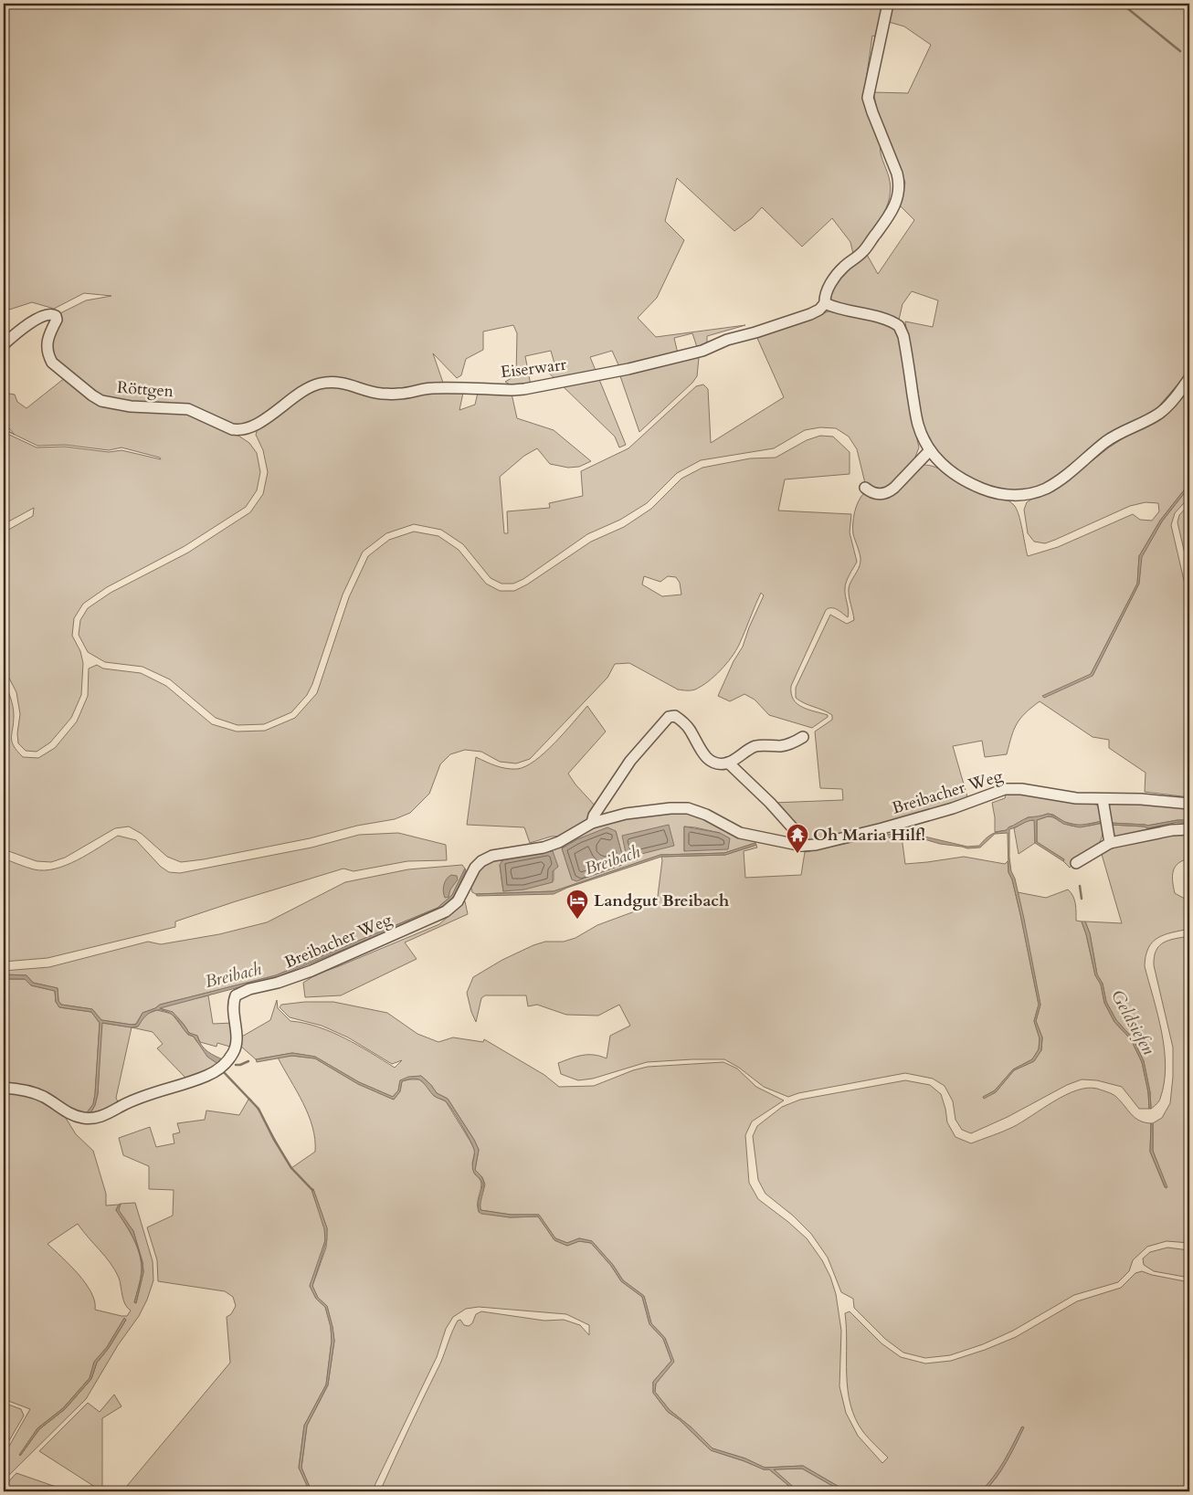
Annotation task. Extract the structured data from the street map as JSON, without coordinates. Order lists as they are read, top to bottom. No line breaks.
{"streets":{"street":["Eiserwarr","Röttgen","Breibacher Weg"]},"crossings":[["Eiserwarr","Röttgen"]],"water":["Breibach","Geldsiefen"],"places":{"temple":["Oh Maria Hilf!"],"hotel":["Landgut Breibach"]}}
